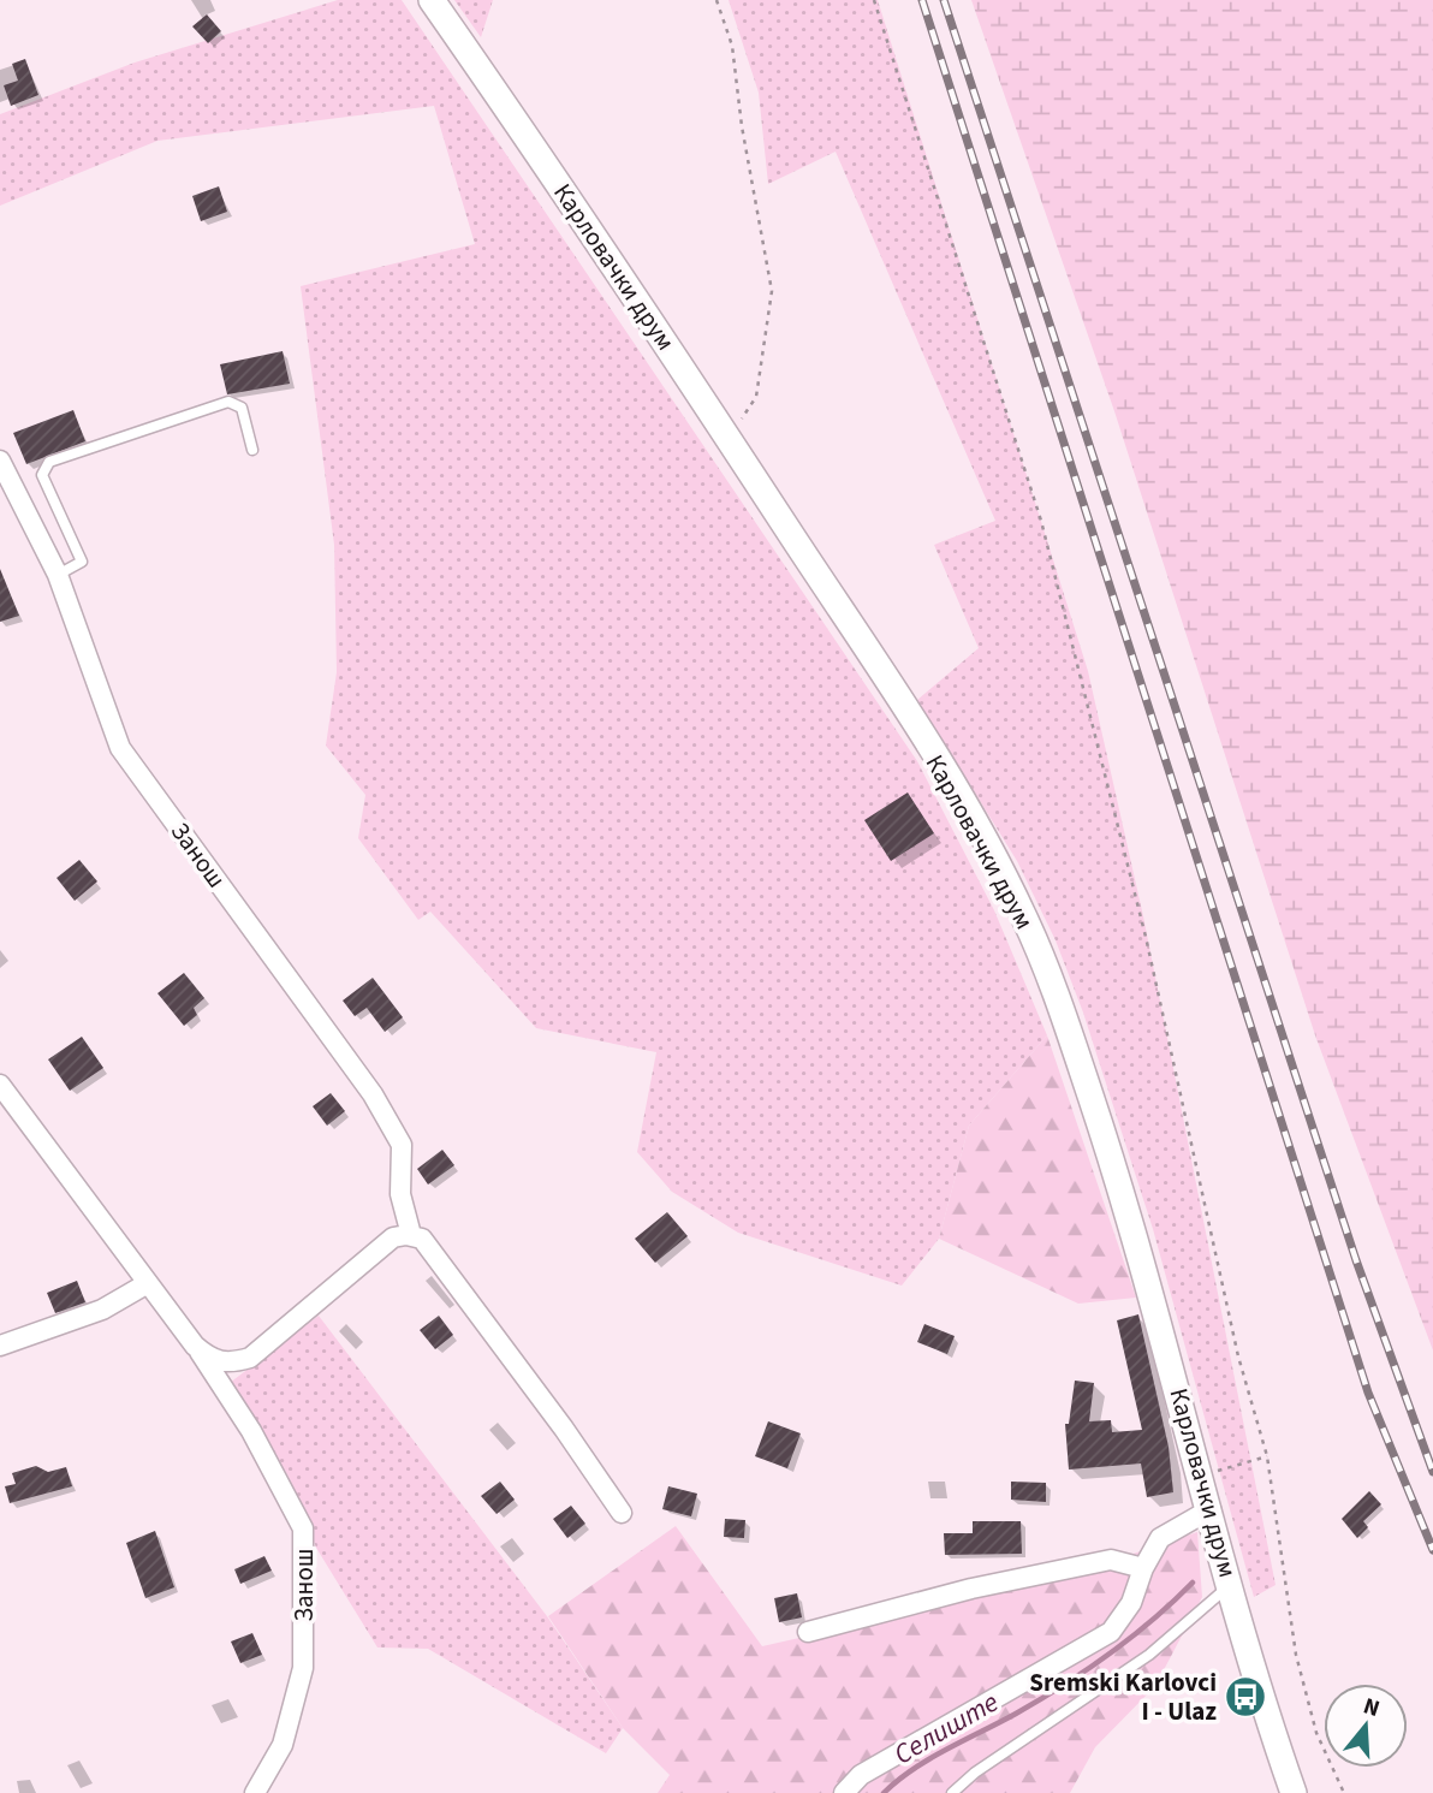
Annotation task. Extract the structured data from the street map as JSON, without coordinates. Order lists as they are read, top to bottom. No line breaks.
{"streets":{"main road":["Карловачки друм"],"street":["Занош"]},"water":["Селиште"],"places":{"bus stop":["Sremski Karlovci I - Ulaz"]},"north":"top"}
